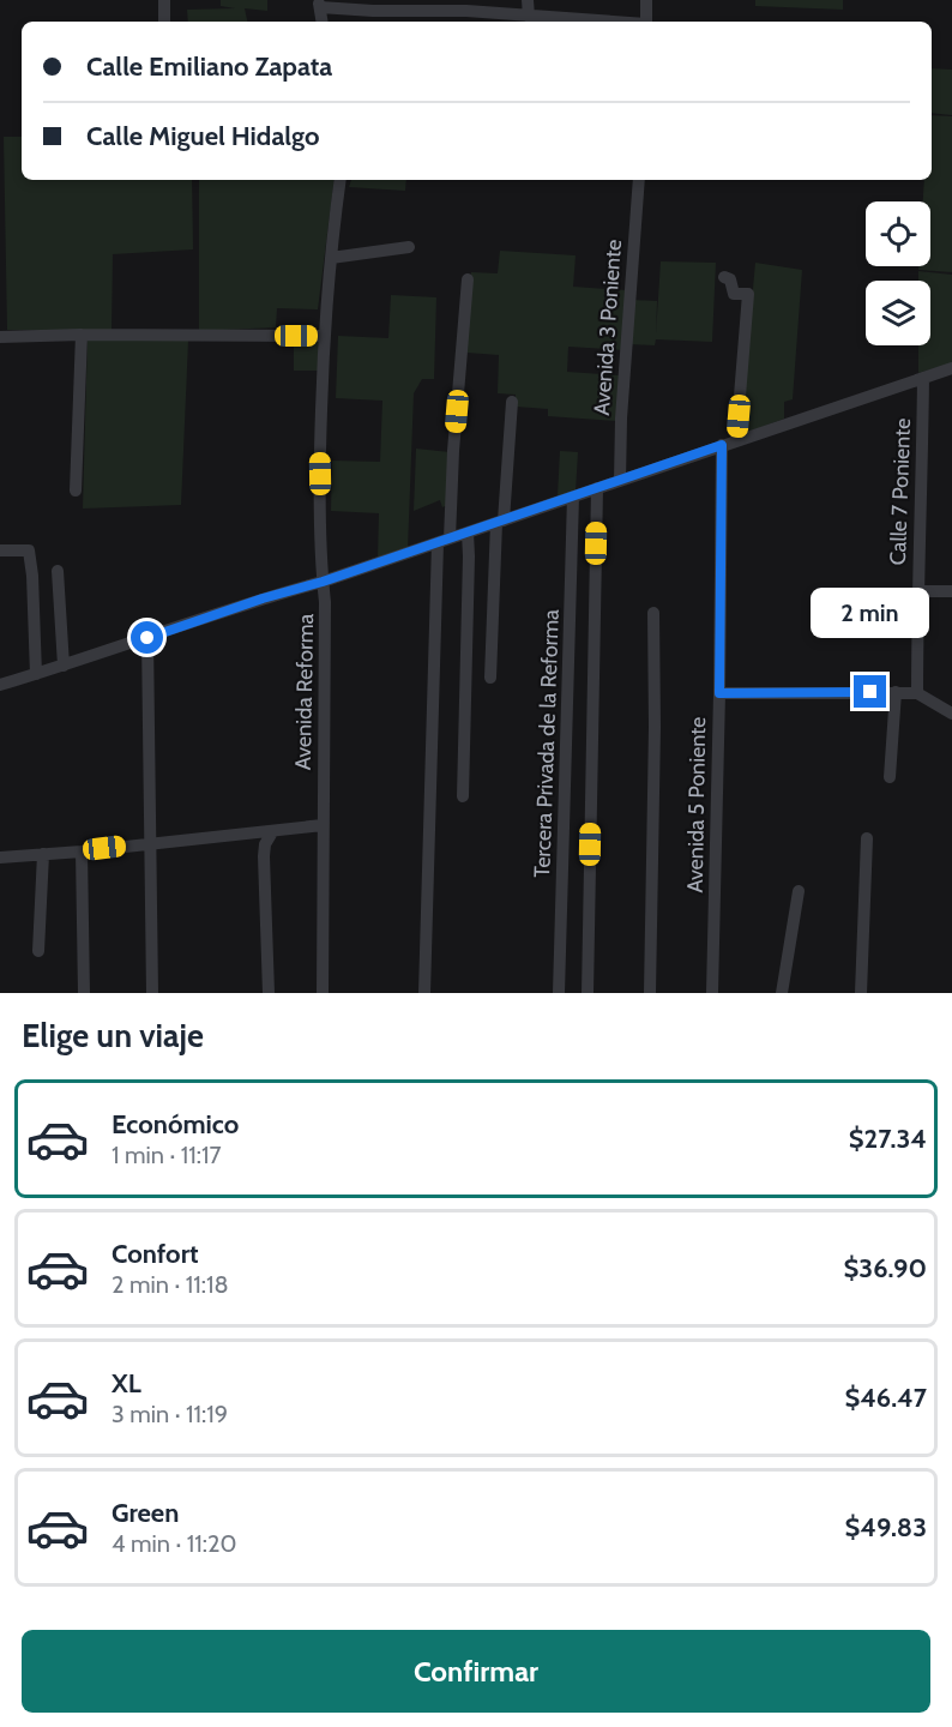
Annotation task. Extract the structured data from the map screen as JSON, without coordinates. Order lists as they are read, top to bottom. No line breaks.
{"streets":{"street":["Avenida 3 Poniente","Calle 7 Poniente","Avenida Reforma","Tercera Privada de la Reforma","Avenida 5 Poniente"]},"page":{"banner":["Calle Emiliano Zapata","Calle Miguel Hidalgo"],"bubble":"2 min","heading":"Elige un viaje","list":[{"name":"Económico","note":"1 min · 11:17","value":"$27.34"},{"name":"Confort","note":"2 min · 11:18","value":"$36.90"},{"name":"XL","note":"3 min · 11:19","value":"$46.47"},{"name":"Green","note":"4 min · 11:20","value":"$49.83"}],"buttons":"Confirmar"}}
